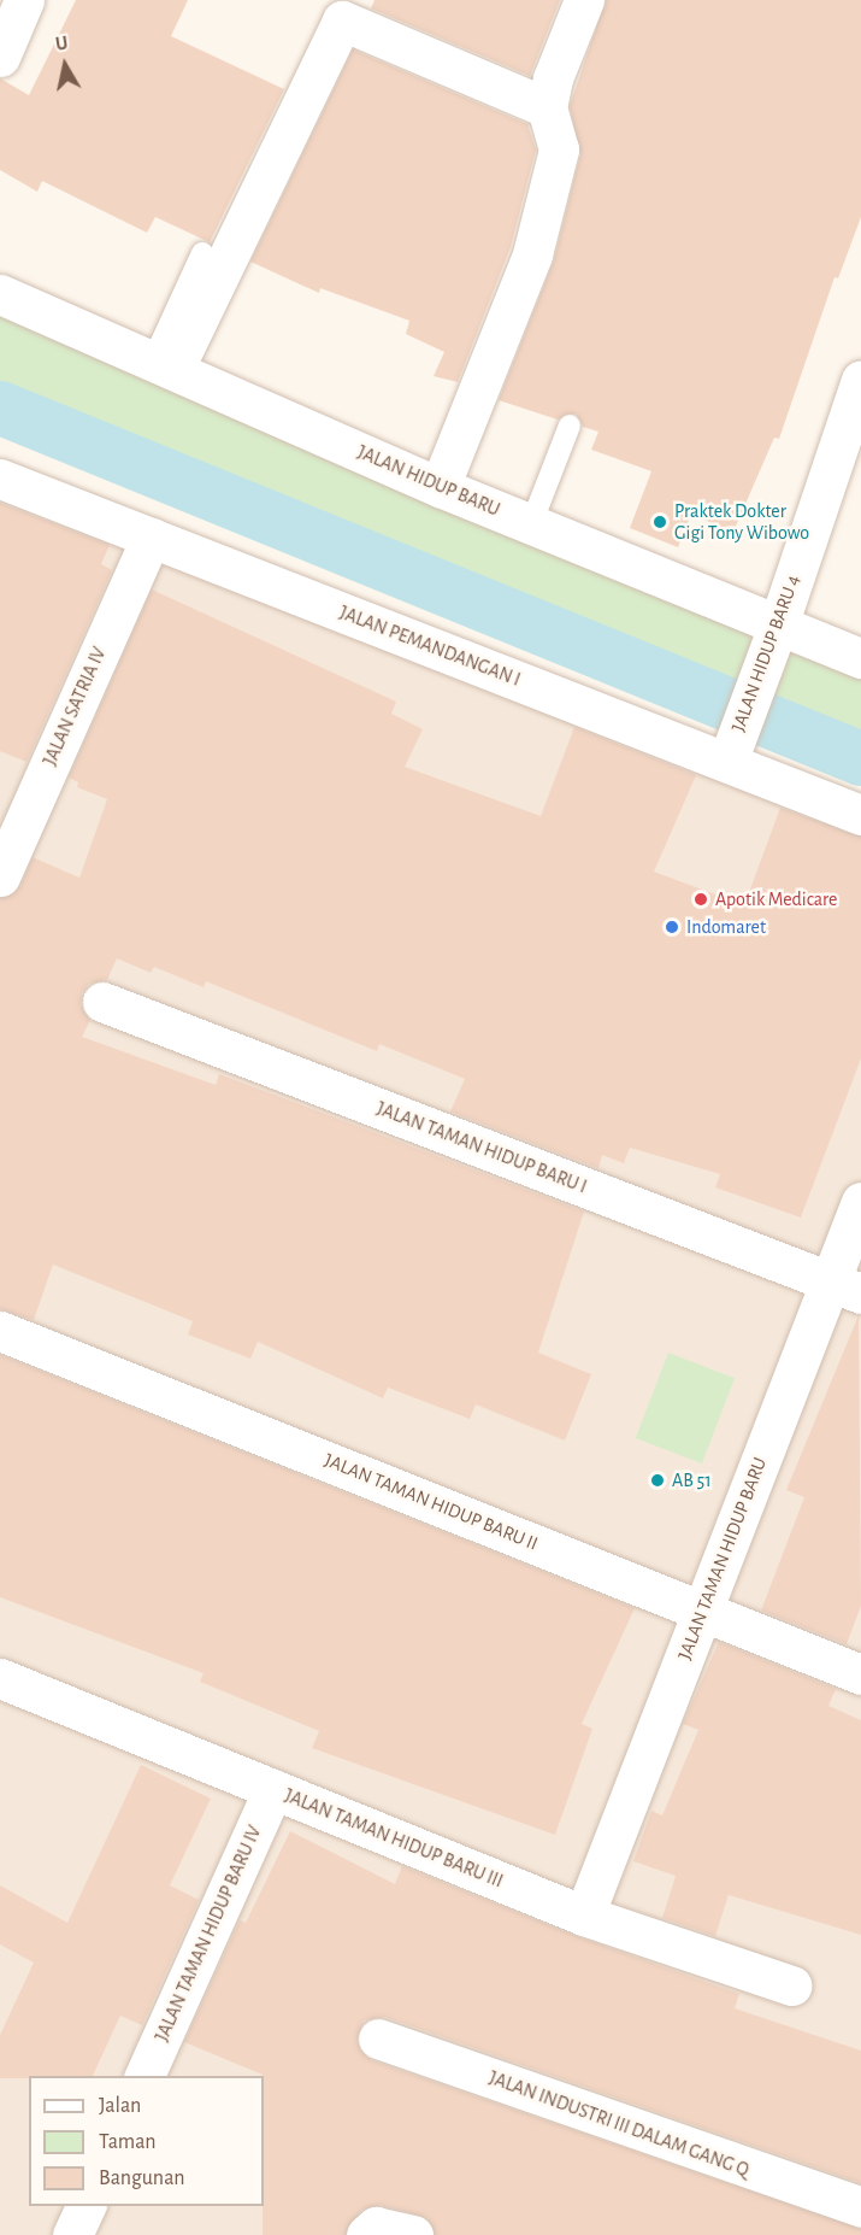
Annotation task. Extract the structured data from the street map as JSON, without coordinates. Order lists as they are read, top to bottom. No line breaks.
{"streets":{"street":["JALAN HIDUP BARU","JALAN PEMANDANGAN I","JALAN HIDUP BARU 4","JALAN SATRIA IV","JALAN TAMAN HIDUP BARU I","JALAN TAMAN HIDUP BARU II","JALAN TAMAN HIDUP BARU","JALAN TAMAN HIDUP BARU III","JALAN TAMAN HIDUP BARU IV","JALAN INDUSTRI III DALAM GANG Q"]},"crossings":[["JALAN HIDUP BARU","JALAN HIDUP BARU 4"],["JALAN PEMANDANGAN I","JALAN HIDUP BARU 4"],["JALAN PEMANDANGAN I","JALAN SATRIA IV"],["JALAN TAMAN HIDUP BARU I","JALAN TAMAN HIDUP BARU"],["JALAN TAMAN HIDUP BARU II","JALAN TAMAN HIDUP BARU"],["JALAN TAMAN HIDUP BARU","JALAN TAMAN HIDUP BARU III"],["JALAN TAMAN HIDUP BARU III","JALAN TAMAN HIDUP BARU IV"]],"places":["Praktek Dokter Gigi Tony Wibowo","Apotik Medicare","Indomaret","AB 51"],"legend":["Jalan","Taman","Bangunan"],"north":"top"}
